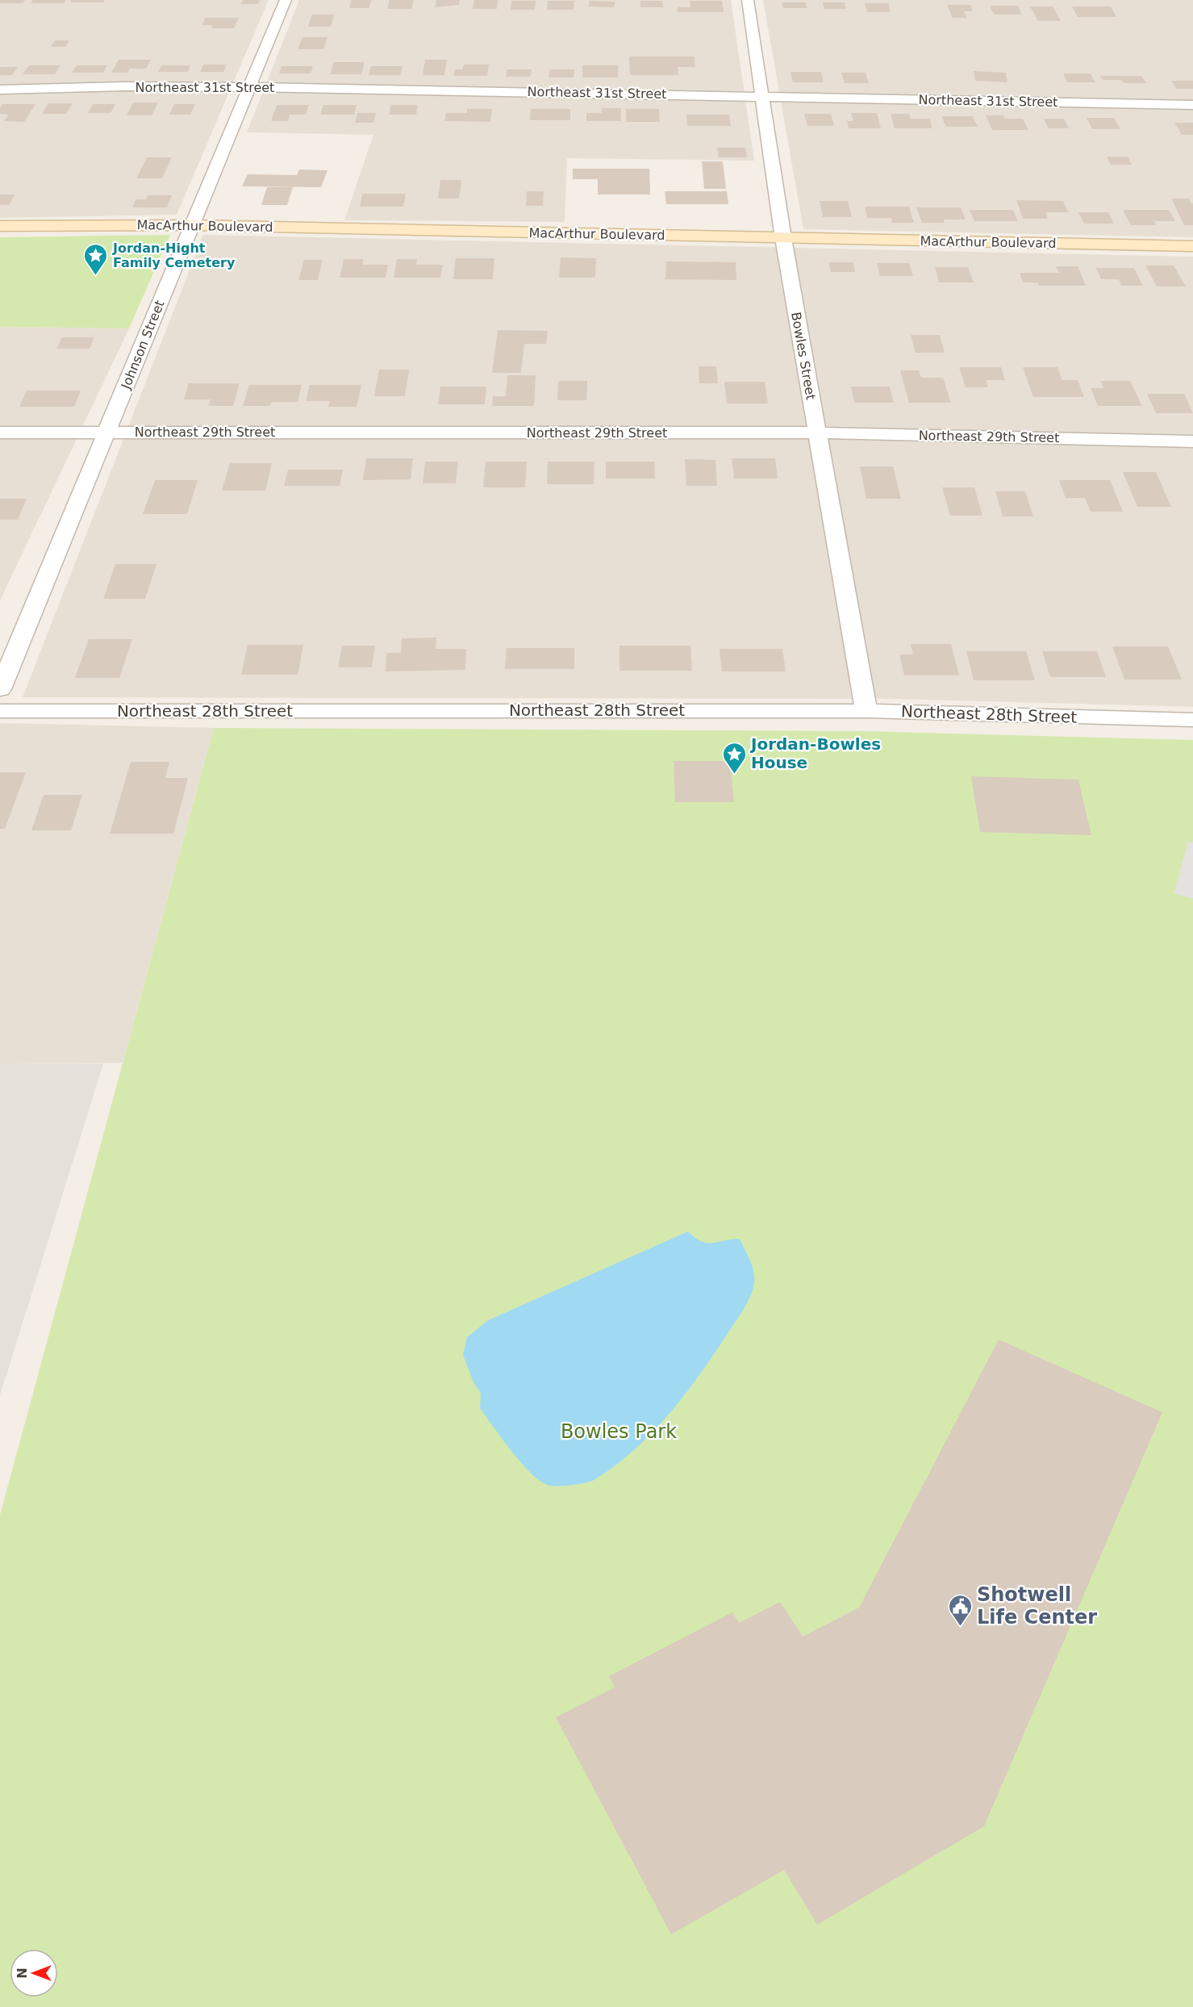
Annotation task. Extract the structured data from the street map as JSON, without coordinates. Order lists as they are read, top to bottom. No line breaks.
{"streets":{"main road":["MacArthur Boulevard"],"street":["Northeast 31st Street","Johnson Street","Bowles Street","Northeast 29th Street","Northeast 28th Street"]},"crossings":[["Northeast 31st Street","Johnson Street"],["Northeast 31st Street","Bowles Street"],["MacArthur Boulevard","Johnson Street"],["MacArthur Boulevard","Bowles Street"],["Johnson Street","Northeast 29th Street"],["Bowles Street","Northeast 29th Street"],["Bowles Street","Northeast 28th Street"]],"parks":["Bowles Park"],"places":{"place":["Jordan-Hight Family Cemetery","Jordan-Bowles House"],"public building":["Shotwell Life Center"]},"north":"left"}
